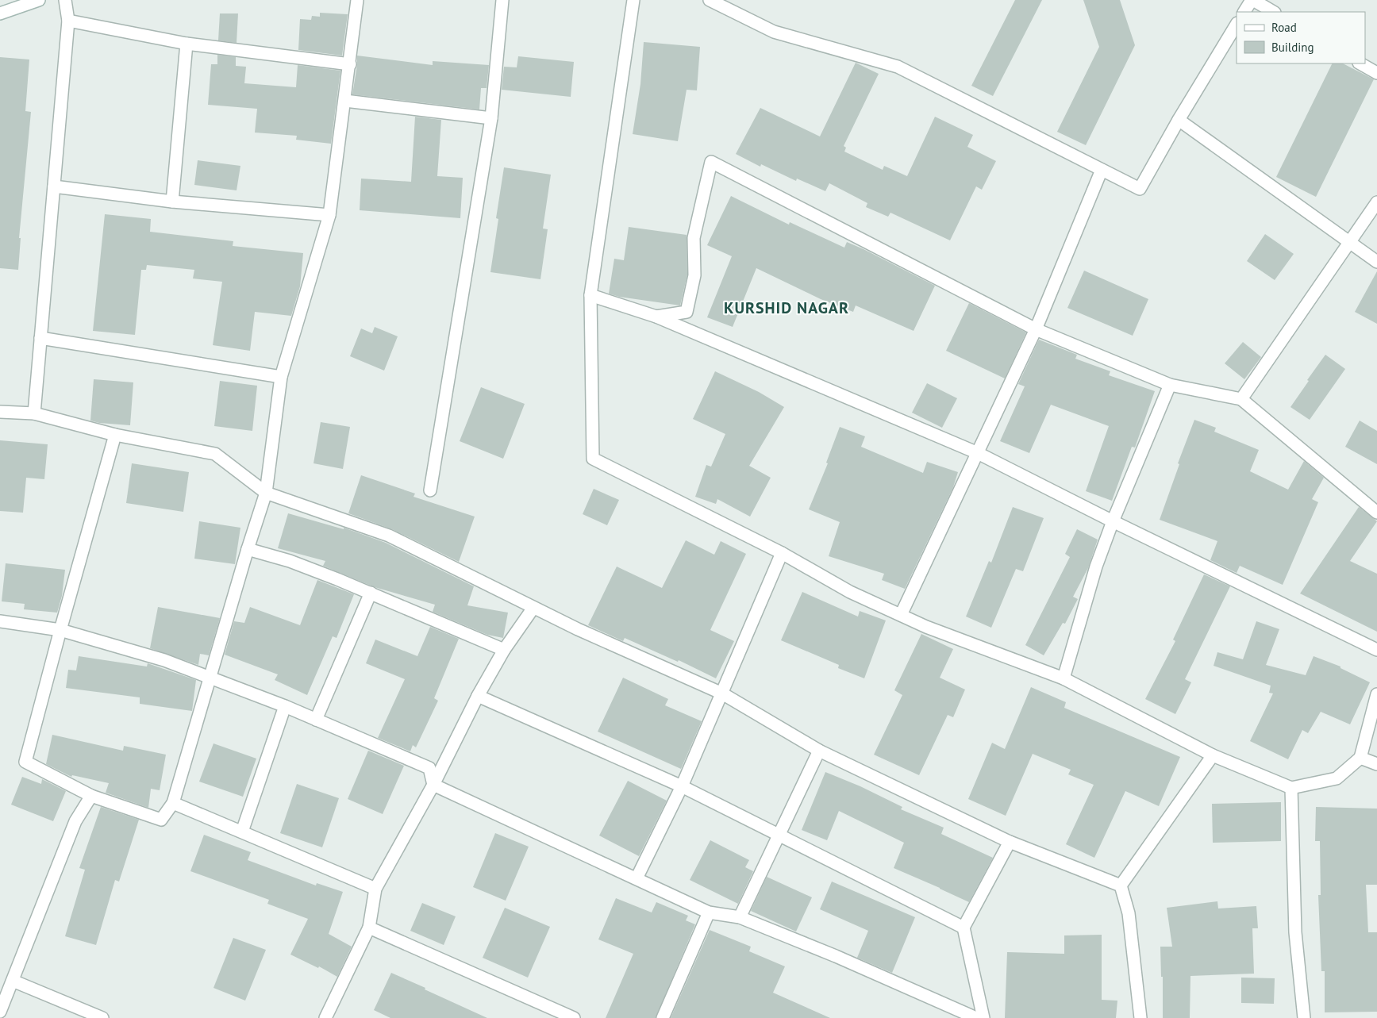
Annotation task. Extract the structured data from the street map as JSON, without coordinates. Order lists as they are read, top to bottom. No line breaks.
{"districts":["KURSHID NAGAR"],"legend":["Road","Building"]}
